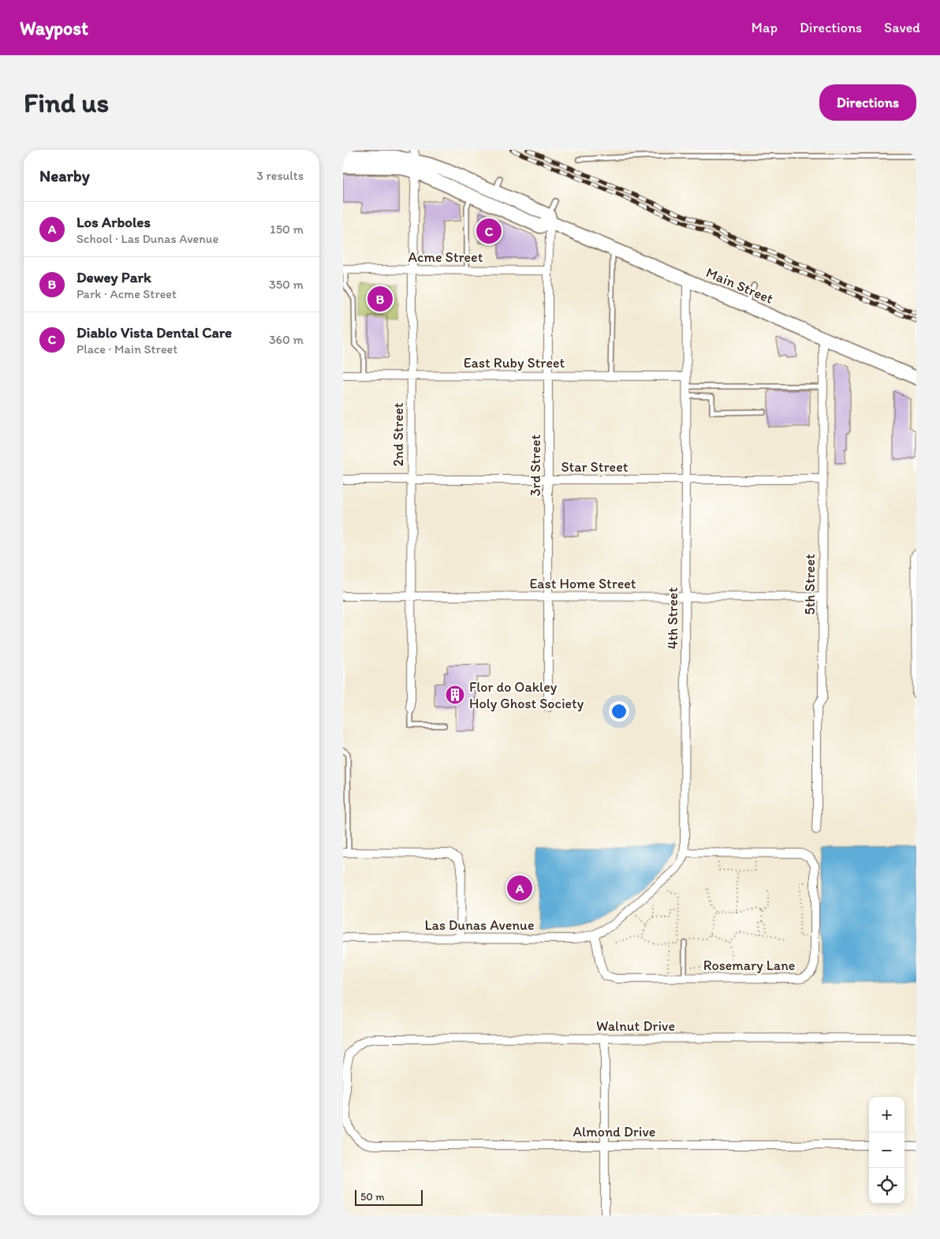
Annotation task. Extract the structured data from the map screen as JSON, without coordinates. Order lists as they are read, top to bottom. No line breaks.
{"streets":{"main road":["Main Street"],"street":["Acme Street","East Ruby Street","2nd Street","3rd Street","Star Street","East Home Street","5th Street","4th Street","Las Dunas Avenue","Rosemary Lane","Walnut Drive","Almond Drive"]},"crossings":[["Acme Street","2nd Street"],["Acme Street","3rd Street"],["Main Street","2nd Street"],["Main Street","3rd Street"],["Main Street","5th Street"],["Main Street","4th Street"],["East Ruby Street","2nd Street"],["East Ruby Street","3rd Street"],["East Ruby Street","4th Street"],["2nd Street","Star Street"],["2nd Street","East Home Street"],["3rd Street","Star Street"],["3rd Street","East Home Street"],["Star Street","5th Street"],["Star Street","4th Street"],["East Home Street","5th Street"],["East Home Street","4th Street"],["4th Street","Las Dunas Avenue"],["4th Street","Rosemary Lane"],["Las Dunas Avenue","Rosemary Lane"],["Walnut Drive","Almond Drive"]],"places":{"building":["Flor do Oakley Holy Ghost Society"]},"scale_bar":"50 m","page":{"header":"Waypost","nav":["Map","Directions","Saved"],"buttons":"Directions","title":"Find us","heading":["Nearby","3 results"],"list":[{"mark":"A","name":"Los Arboles","note":"School · Las Dunas Avenue","value":"150 m"},{"mark":"B","name":"Dewey Park","note":"Park · Acme Street","value":"350 m"},{"mark":"C","name":"Diablo Vista Dental Care","note":"Place · Main Street","value":"360 m"}],"pins":["C","B","A"],"map_buttons":["+","−"],"scale":"50 m"}}
